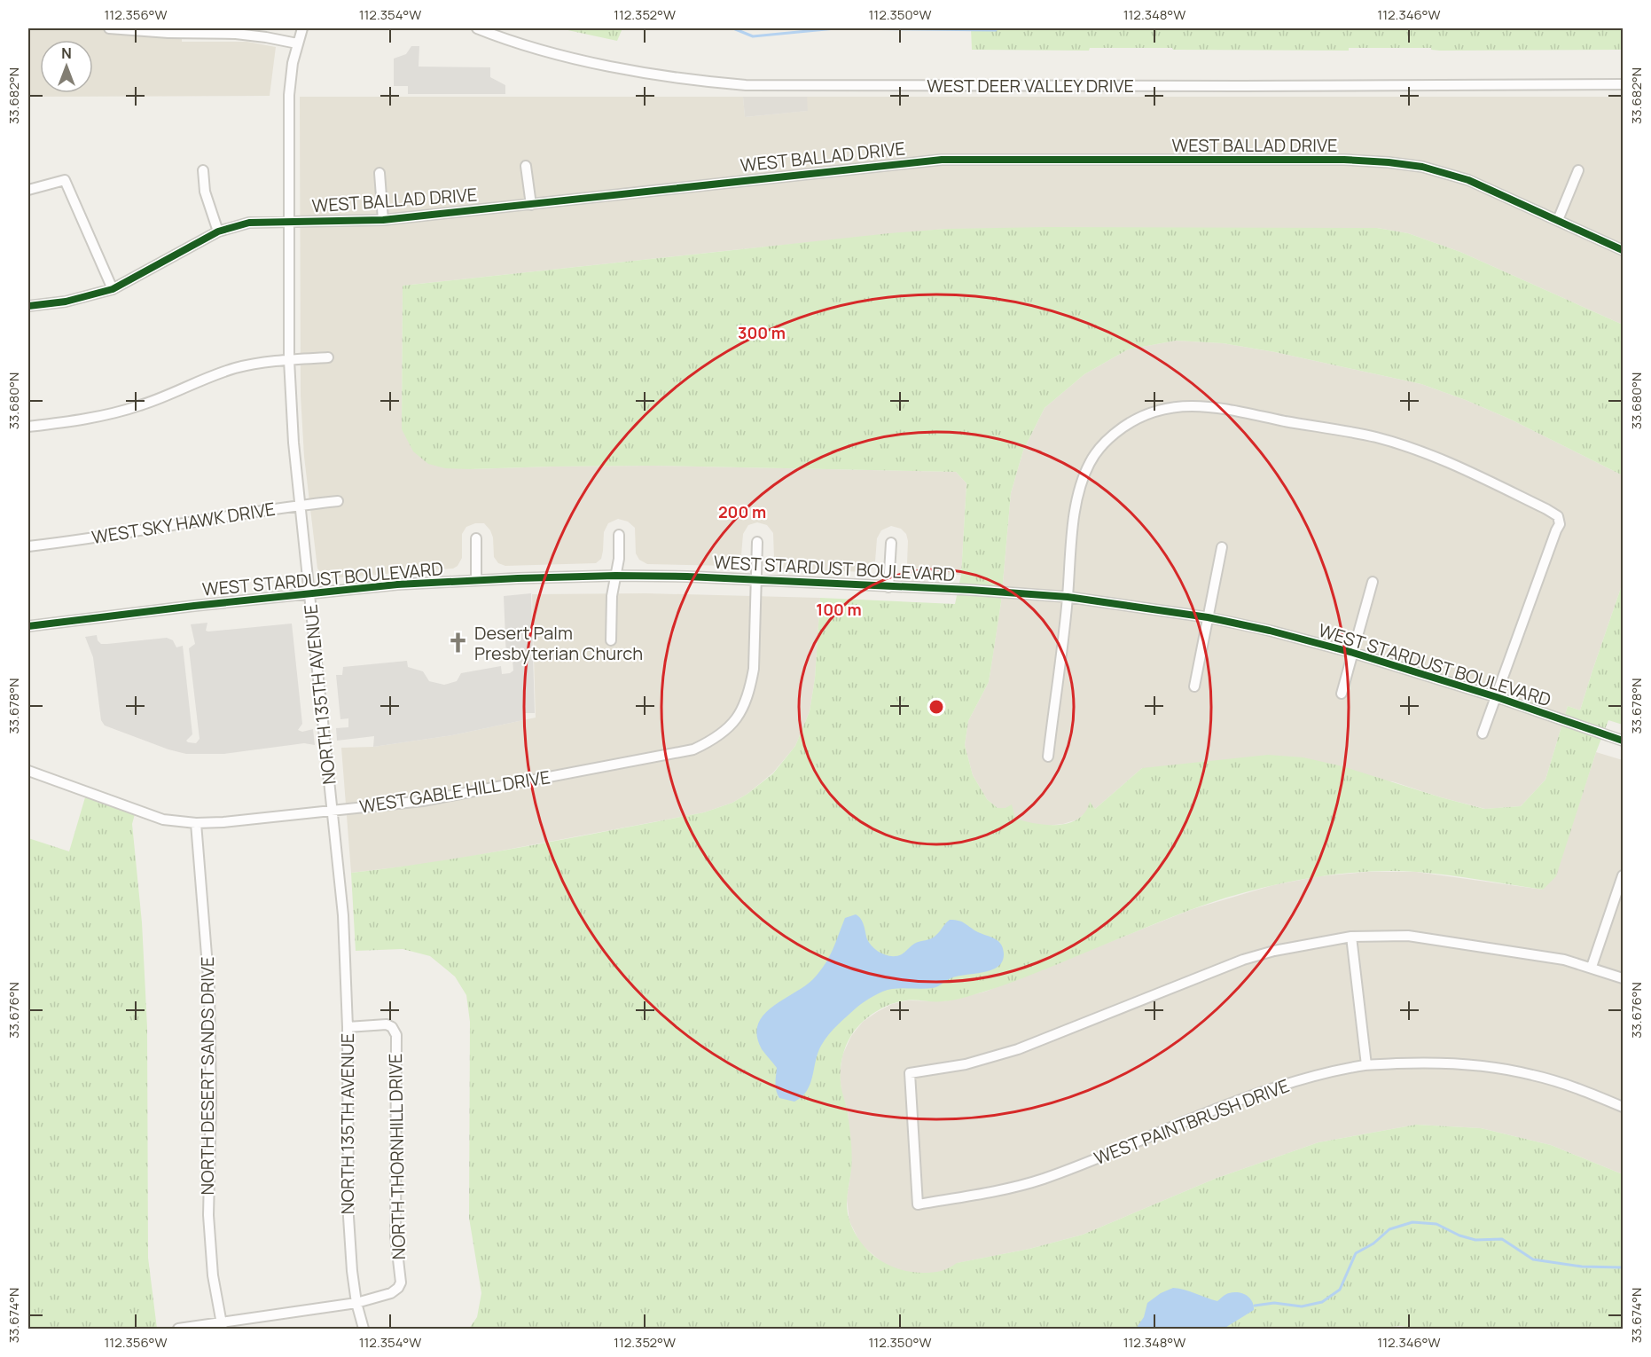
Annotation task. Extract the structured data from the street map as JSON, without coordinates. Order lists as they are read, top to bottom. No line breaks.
{"streets":{"street":["WEST DEER VALLEY DRIVE","WEST BALLAD DRIVE","WEST SKY HAWK DRIVE","WEST STARDUST BOULEVARD","NORTH 135TH AVENUE","WEST GABLE HILL DRIVE","NORTH DESERT SANDS DRIVE","WEST PAINTBRUSH DRIVE","NORTH THORNHILL DRIVE"]},"crossings":[["WEST BALLAD DRIVE","NORTH 135TH AVENUE"],["WEST SKY HAWK DRIVE","NORTH 135TH AVENUE"],["WEST STARDUST BOULEVARD","NORTH 135TH AVENUE"],["WEST STARDUST BOULEVARD","WEST GABLE HILL DRIVE"],["NORTH 135TH AVENUE","WEST GABLE HILL DRIVE"],["NORTH 135TH AVENUE","NORTH THORNHILL DRIVE"],["WEST GABLE HILL DRIVE","NORTH DESERT SANDS DRIVE"]],"places":{"church":["Desert Palm Presbyterian Church"]},"north":"top","coordinates":["112.356°W","112.354°W","112.352°W","112.350°W","112.348°W","112.346°W","33.682°N","33.680°N","33.678°N","33.676°N","33.674°N"],"rings":["300 m","200 m","100 m"]}
